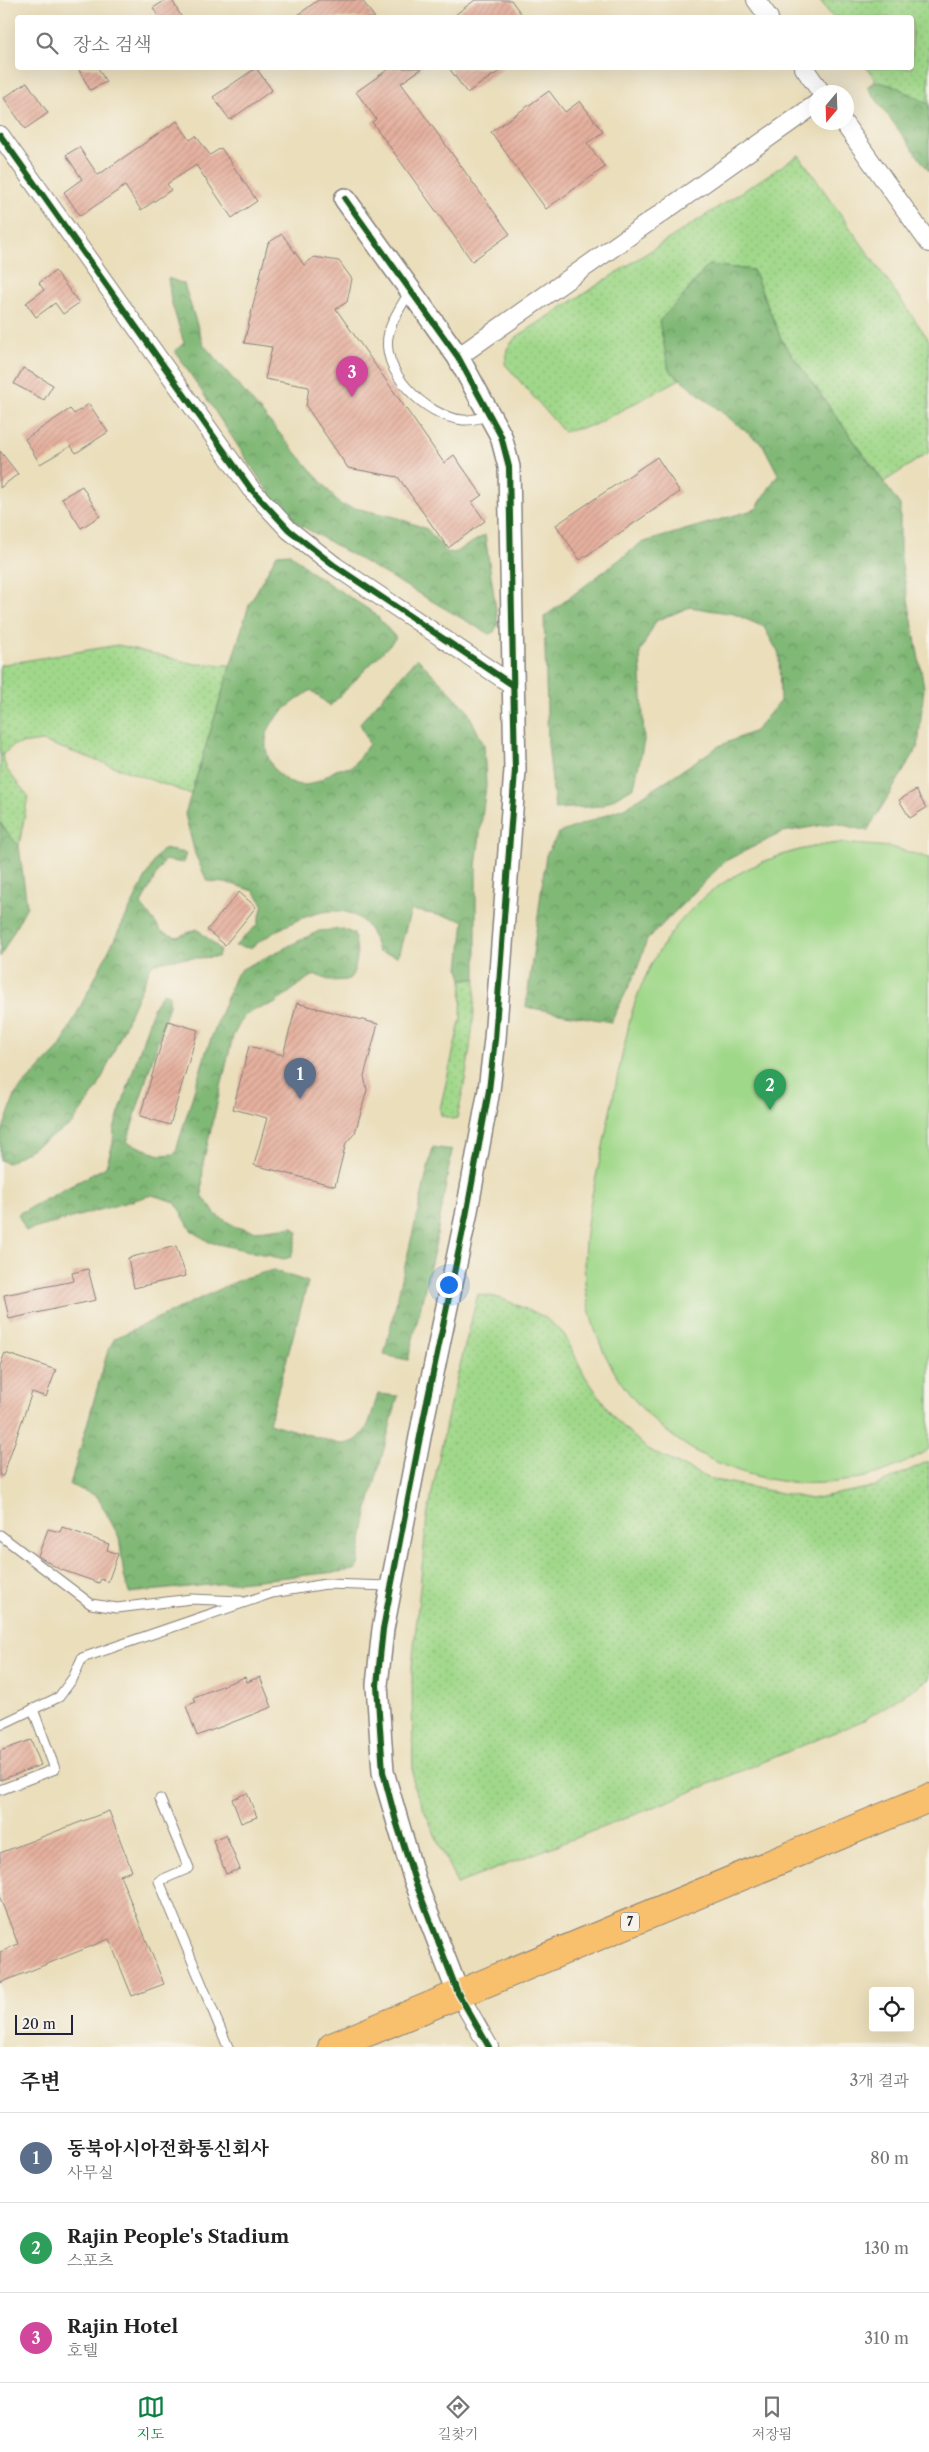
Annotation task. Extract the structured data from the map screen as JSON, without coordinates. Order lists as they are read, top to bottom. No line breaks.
{"streets":{"highway":["7"]},"scale_bar":"20 m","north":"bottom","page":{"search":"장소 검색","pins":["3","1","2"],"scale":"20 m","heading":["주변","3개 결과"],"list":[{"mark":"1","name":"동북아시아전화통신회사","note":"사무실","value":"80 m"},{"mark":"2","name":"Rajin People's Stadium","note":"스포츠","value":"130 m"},{"mark":"3","name":"Rajin Hotel","note":"호텔","value":"310 m"}],"nav":["지도","길찾기","저장됨"]}}
